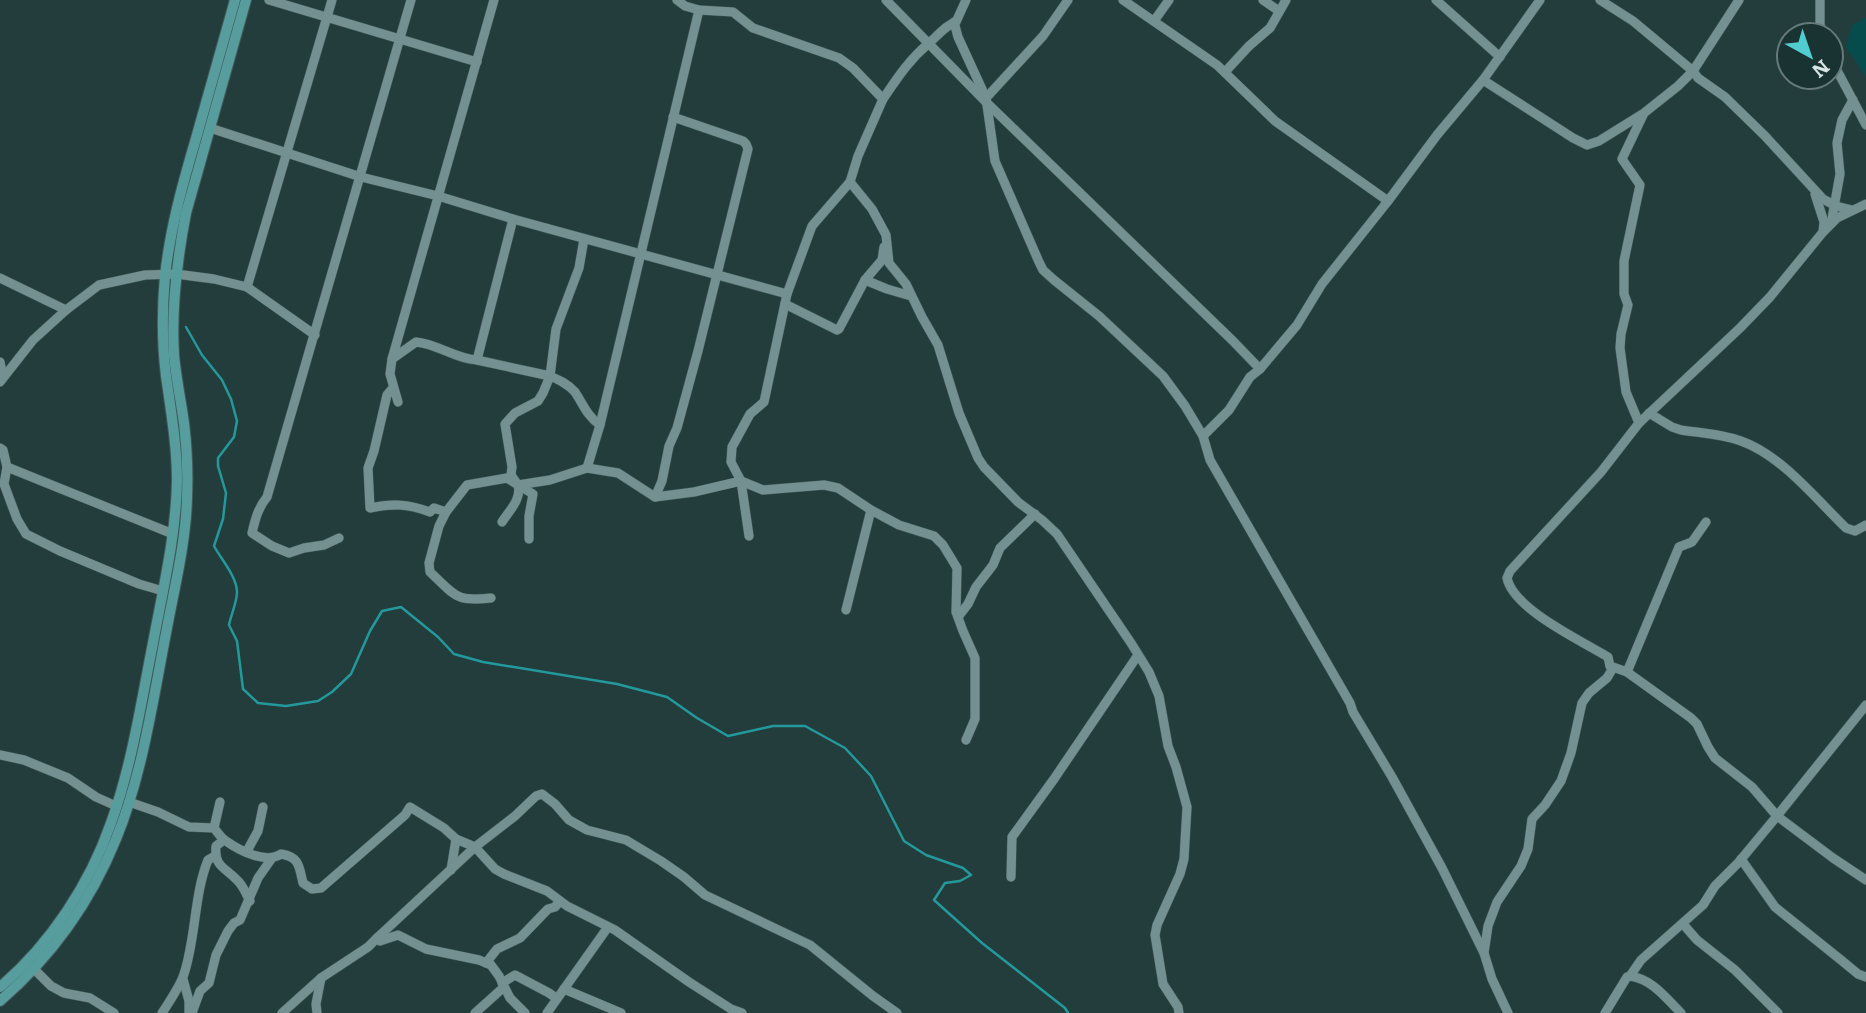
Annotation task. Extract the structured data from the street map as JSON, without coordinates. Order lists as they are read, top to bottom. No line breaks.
{"north":"bottom right"}
